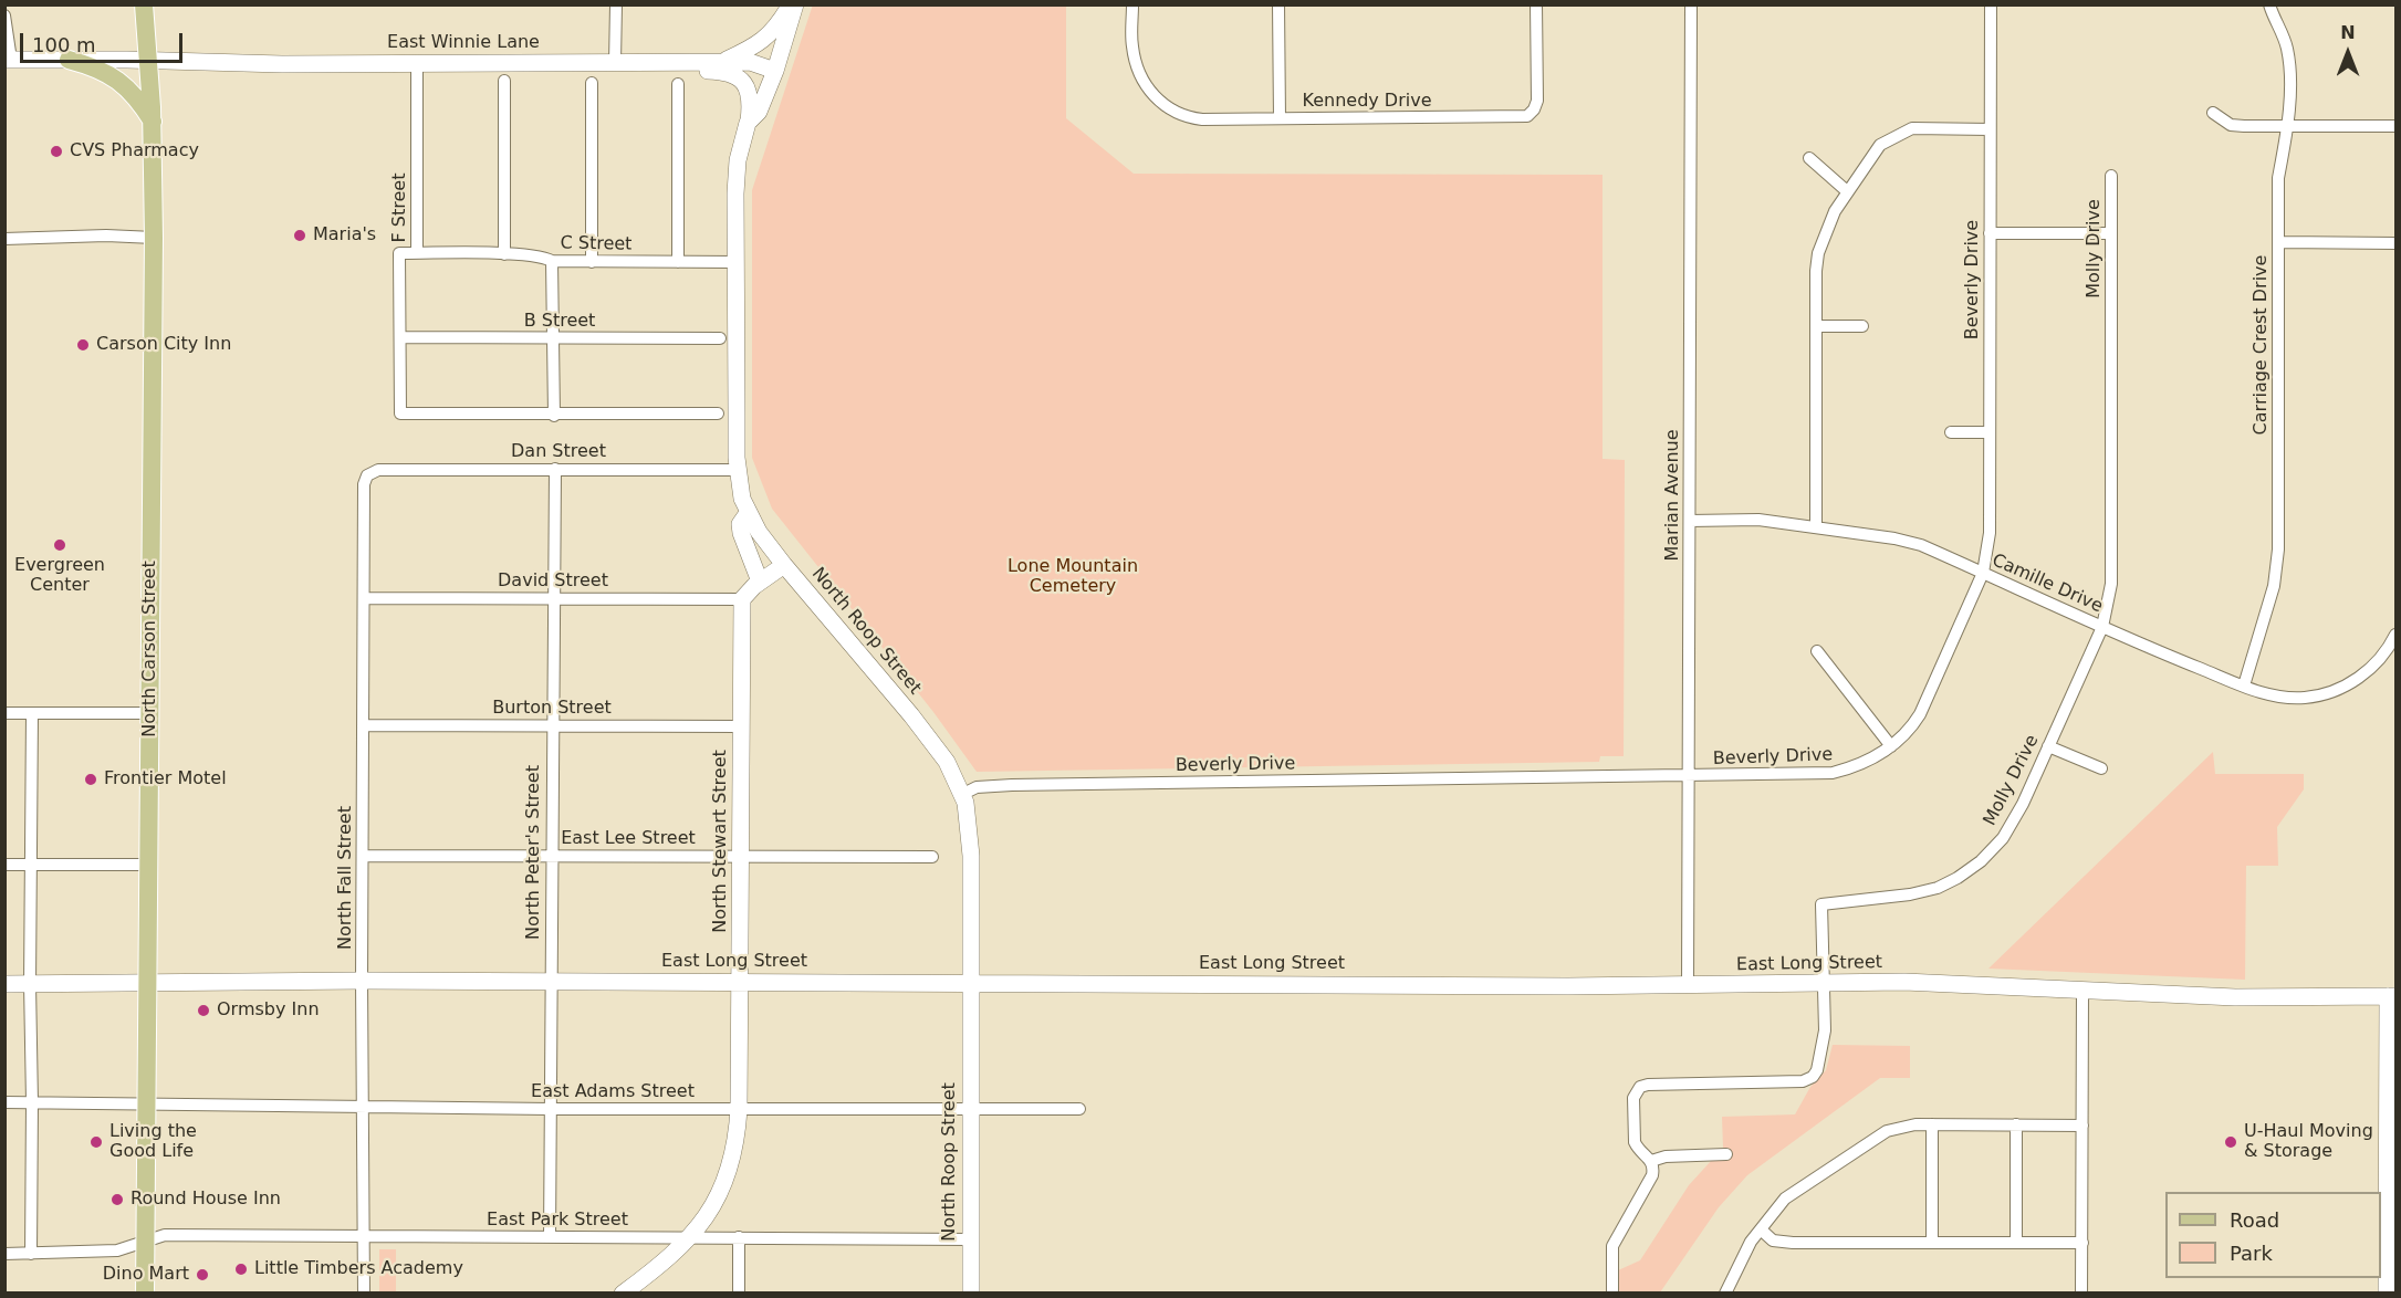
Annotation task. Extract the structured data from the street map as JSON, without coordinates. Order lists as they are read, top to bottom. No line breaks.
{"streets":{"main road":["North Carson Street"],"street":["East Winnie Lane","Kennedy Drive","F Street","C Street","Molly Drive","Beverly Drive","B Street","Carriage Crest Drive","Dan Street","Marian Avenue","David Street","Camille Drive","North Roop Street","Burton Street","East Lee Street","North Stewart Street","North Peter's Street","North Fall Street","East Long Street","East Adams Street","East Park Street"]},"crossings":[["East Winnie Lane","F Street"],["East Winnie Lane","North Roop Street"],["East Winnie Lane","North Carson Street"],["F Street","C Street"],["F Street","B Street"],["C Street","North Roop Street"],["Molly Drive","Camille Drive"],["Molly Drive","East Long Street"],["Beverly Drive","Marian Avenue"],["Beverly Drive","Camille Drive"],["Beverly Drive","North Roop Street"],["Carriage Crest Drive","Camille Drive"],["Dan Street","North Roop Street"],["Dan Street","North Peter's Street"],["Dan Street","North Fall Street"],["Marian Avenue","Camille Drive"],["Marian Avenue","East Long Street"],["David Street","North Stewart Street"],["David Street","North Peter's Street"],["David Street","North Fall Street"],["North Roop Street","East Long Street"],["North Roop Street","East Adams Street"],["North Roop Street","East Park Street"],["North Carson Street","East Long Street"],["North Carson Street","East Adams Street"],["North Carson Street","East Park Street"],["Burton Street","North Stewart Street"],["Burton Street","North Peter's Street"],["Burton Street","North Fall Street"],["East Lee Street","North Stewart Street"],["East Lee Street","North Peter's Street"],["East Lee Street","North Fall Street"],["North Stewart Street","East Long Street"],["North Stewart Street","East Adams Street"],["North Stewart Street","East Park Street"],["North Peter's Street","East Long Street"],["North Peter's Street","East Adams Street"],["North Peter's Street","East Park Street"],["North Fall Street","East Long Street"],["North Fall Street","East Adams Street"],["North Fall Street","East Park Street"]],"parks":["Lone Mountain Cemetery"],"places":["CVS Pharmacy","Maria's","Carson City Inn","Evergreen Center","Frontier Motel","Ormsby Inn","Living the Good Life","U-Haul Moving & Storage","Round House Inn","Little Timbers Academy","Dino Mart"],"legend":["Road","Park"],"scale_bar":"100 m","north":"top"}
